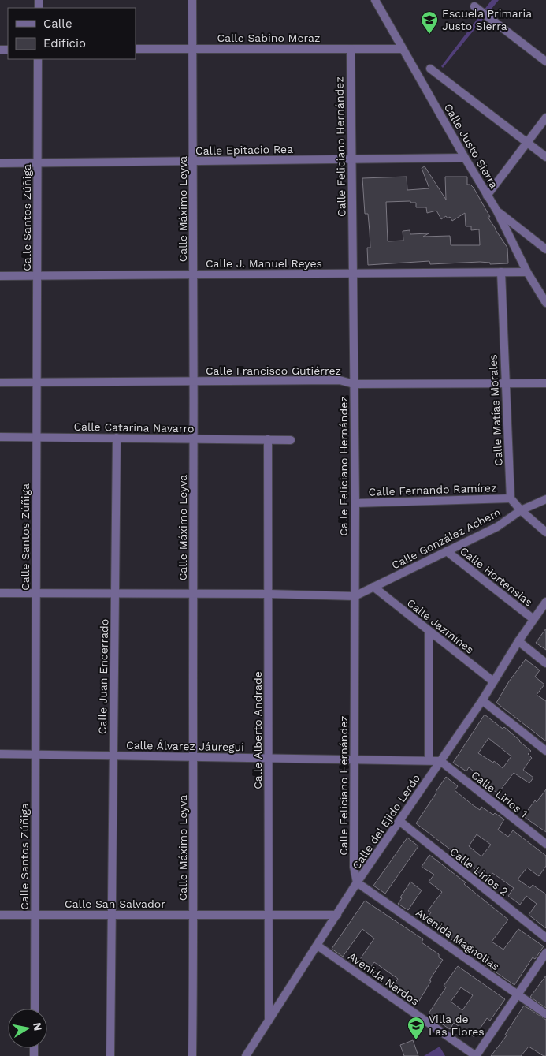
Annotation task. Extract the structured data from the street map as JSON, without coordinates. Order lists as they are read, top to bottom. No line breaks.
{"streets":{"street":["Calle Sabino Meraz","Calle Justo Sierra","Calle Feliciano Hernández","Calle Epitacio Rea","Calle Máximo Leyva","Calle Santos Zúñiga","Calle J. Manuel Reyes","Calle Francisco Gutiérrez","Calle Matías Morales","Calle Catarina Navarro","Calle Fernando Ramírez","Calle González Achem","Calle Hortensias","Calle Jazmínes","Calle Juan Encerrado","Calle Alberto Andrade","Calle Álvarez Jáuregui","Calle Lirios 1","Calle del Ejido Lerdo","Calle Lirios 2","Calle San Salvador","Avenida Magnolias","Avenida Nardos"]},"crossings":[["Calle Sabino Meraz","Calle Justo Sierra"],["Calle Sabino Meraz","Calle Feliciano Hernández"],["Calle Sabino Meraz","Calle Máximo Leyva"],["Calle Justo Sierra","Calle Epitacio Rea"],["Calle Justo Sierra","Calle J. Manuel Reyes"],["Calle Feliciano Hernández","Calle Epitacio Rea"],["Calle Feliciano Hernández","Calle J. Manuel Reyes"],["Calle Feliciano Hernández","Calle Francisco Gutiérrez"],["Calle Feliciano Hernández","Calle Fernando Ramírez"],["Calle Feliciano Hernández","Calle González Achem"],["Calle Feliciano Hernández","Calle Álvarez Jáuregui"],["Calle Feliciano Hernández","Calle del Ejido Lerdo"],["Calle Feliciano Hernández","Avenida Magnolias"],["Calle Epitacio Rea","Calle Máximo Leyva"],["Calle Epitacio Rea","Calle Santos Zúñiga"],["Calle Máximo Leyva","Calle J. Manuel Reyes"],["Calle Máximo Leyva","Calle Francisco Gutiérrez"],["Calle Máximo Leyva","Calle Catarina Navarro"],["Calle Máximo Leyva","Calle Álvarez Jáuregui"],["Calle Máximo Leyva","Calle San Salvador"],["Calle Santos Zúñiga","Calle J. Manuel Reyes"],["Calle Santos Zúñiga","Calle Francisco Gutiérrez"],["Calle Santos Zúñiga","Calle Catarina Navarro"],["Calle Santos Zúñiga","Calle Álvarez Jáuregui"],["Calle Santos Zúñiga","Calle San Salvador"],["Calle J. Manuel Reyes","Calle Matías Morales"],["Calle Francisco Gutiérrez","Calle Matías Morales"],["Calle Matías Morales","Calle Fernando Ramírez"],["Calle Catarina Navarro","Calle Juan Encerrado"],["Calle Catarina Navarro","Calle Alberto Andrade"],["Calle González Achem","Calle Hortensias"],["Calle González Achem","Calle Jazmínes"],["Calle Hortensias","Calle del Ejido Lerdo"],["Calle Jazmínes","Calle del Ejido Lerdo"],["Calle Juan Encerrado","Calle Álvarez Jáuregui"],["Calle Juan Encerrado","Calle San Salvador"],["Calle Alberto Andrade","Calle Álvarez Jáuregui"],["Calle Alberto Andrade","Calle del Ejido Lerdo"],["Calle Alberto Andrade","Calle San Salvador"],["Calle Álvarez Jáuregui","Calle Lirios 1"],["Calle Álvarez Jáuregui","Calle del Ejido Lerdo"],["Calle Lirios 1","Calle del Ejido Lerdo"],["Calle del Ejido Lerdo","Calle Lirios 2"],["Calle del Ejido Lerdo","Calle San Salvador"],["Calle del Ejido Lerdo","Avenida Magnolias"],["Calle del Ejido Lerdo","Avenida Nardos"]],"places":{"school or university":["Escuela Primaria Justo Sierra","Villa de Las Flores"]},"legend":["Calle","Edificio"],"north":"right"}
